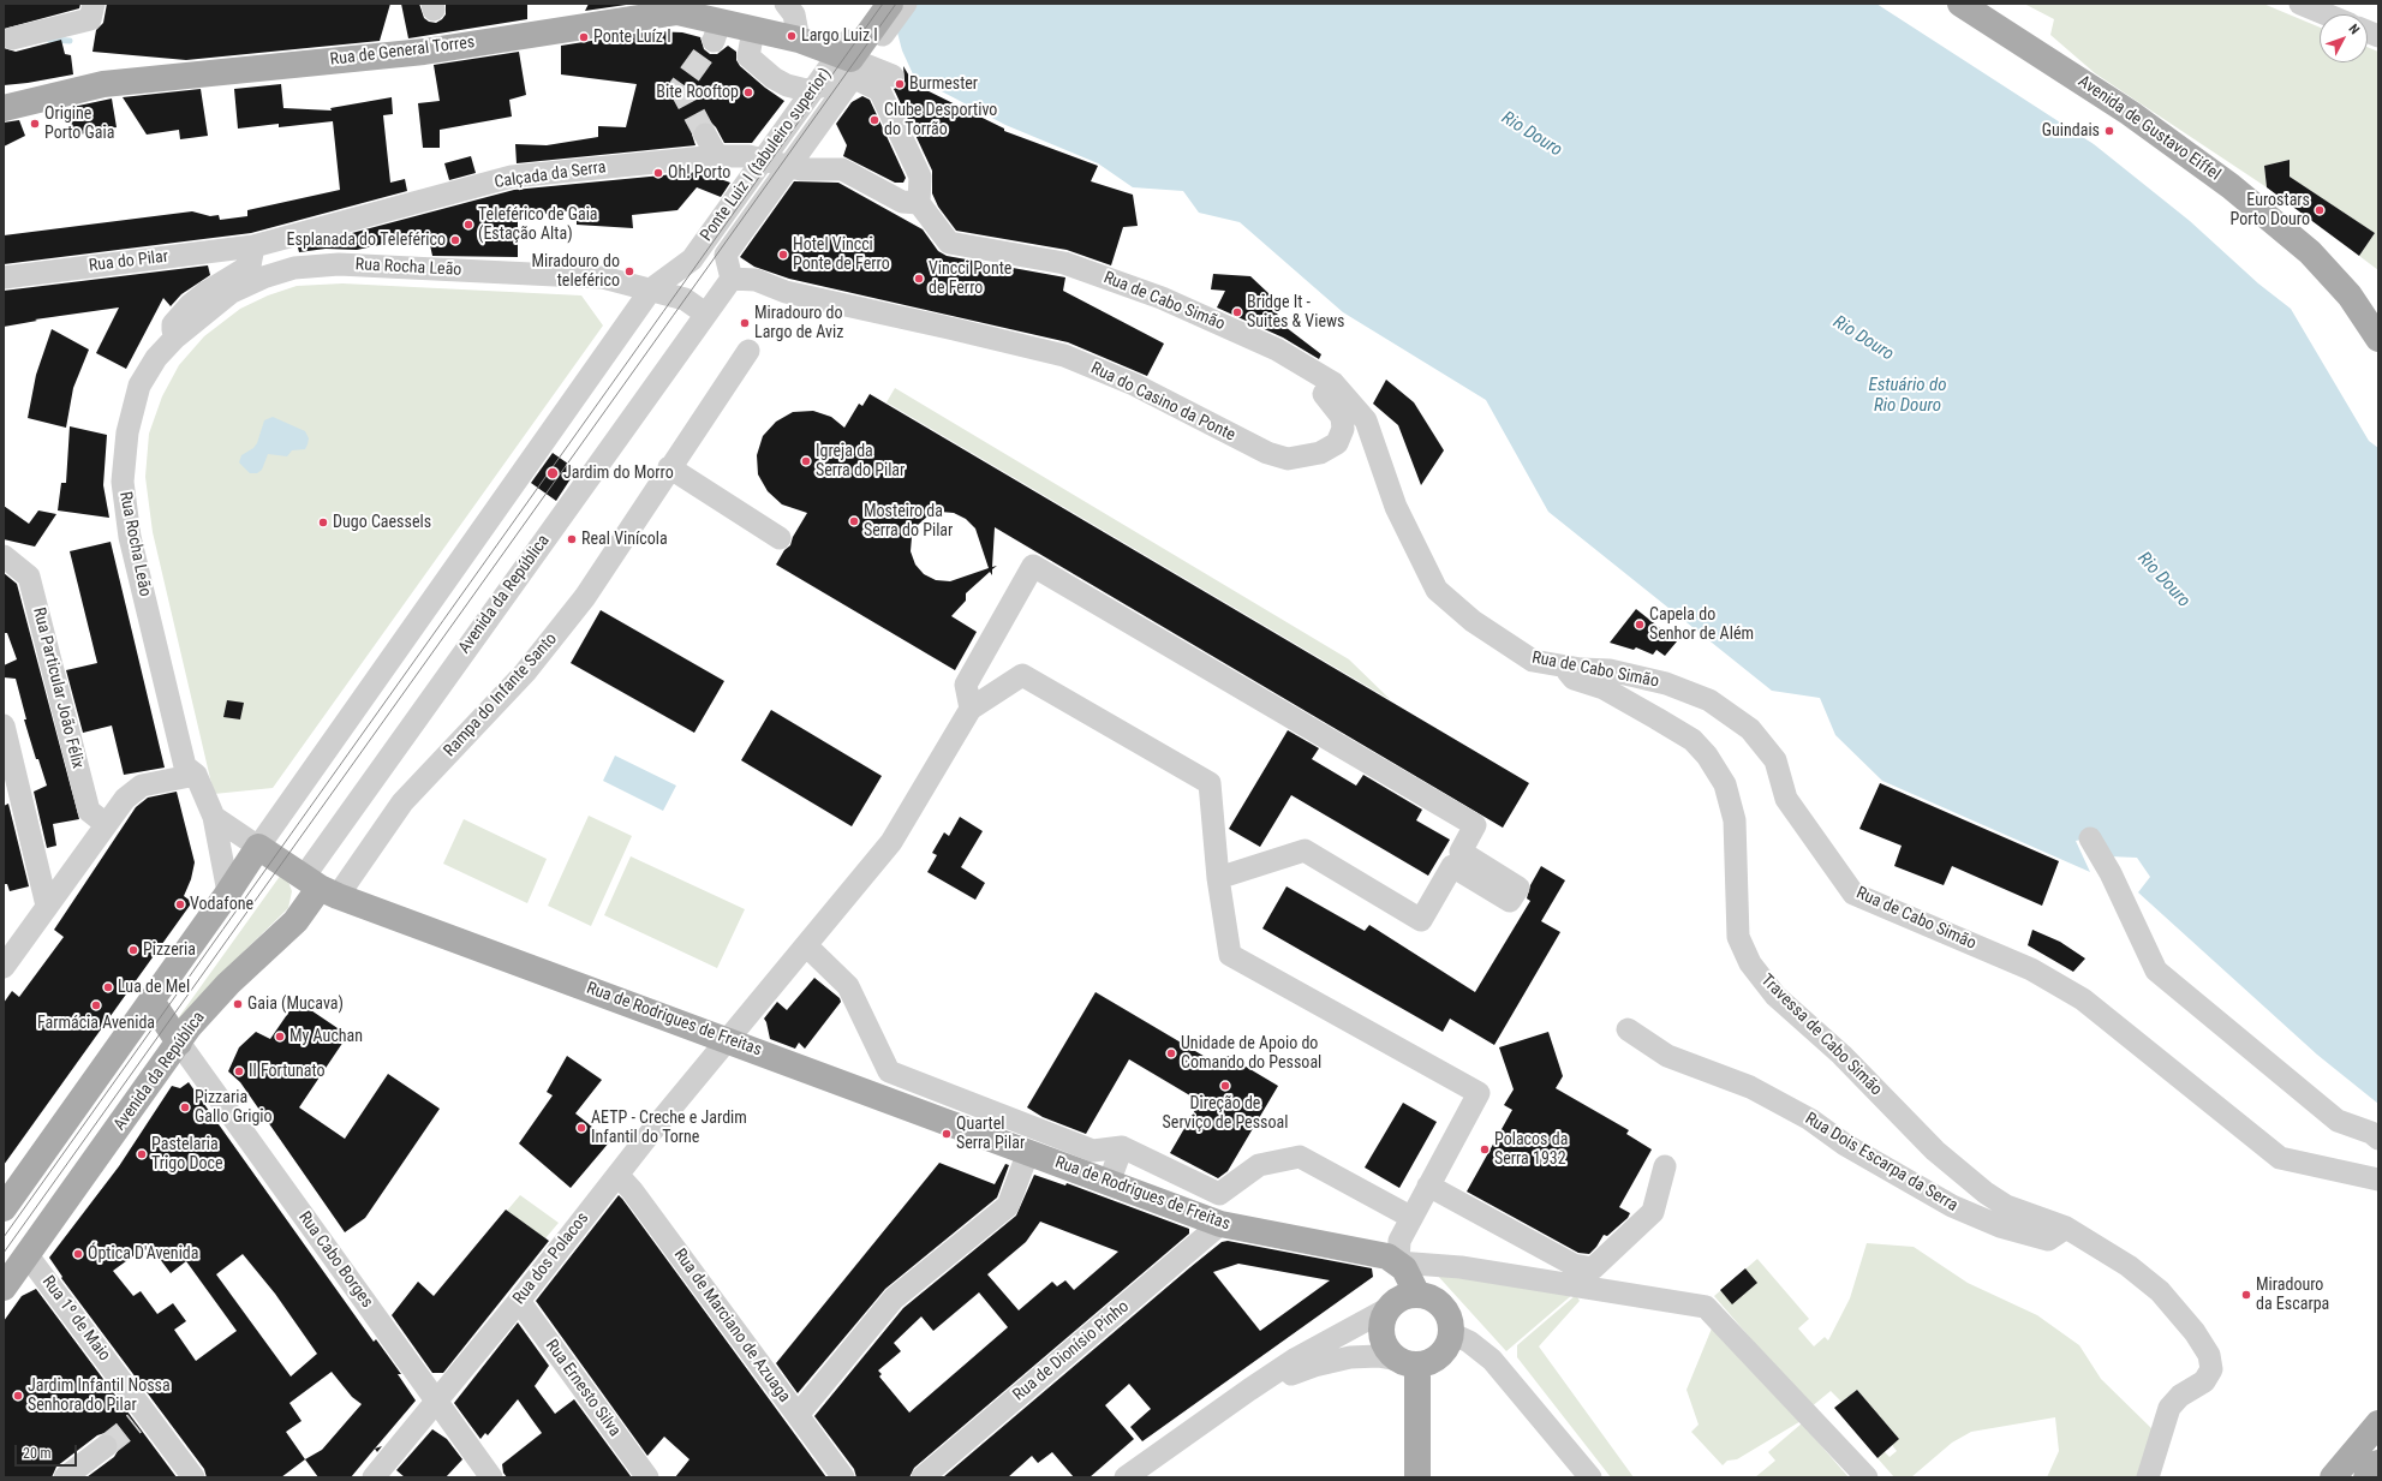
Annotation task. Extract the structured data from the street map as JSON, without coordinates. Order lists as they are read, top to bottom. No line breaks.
{"streets":{"main road":["Rua de General Torres","Avenida de Gustavo Eiffel","Avenida da República","Rua de Rodrigues de Freitas"],"street":["Ponte Luiz I (tabuleiro superior)","Calçada da Serra","Rua do Pilar","Rua Rocha Leão","Rua de Cabo Simão","Rua do Casino da Ponte","Rua Particular João Félix","Rampa do Infante Santo","Travessa de Cabo Simão","Rua Dois Escarpa da Serra","Rua dos Polacos","Rua Cabo Borges","Rua 1º de Maio","Rua de Marciano de Azuaga","Rua de Dionísio Pinho","Rua Ernesto Silva"]},"crossings":[["Ponte Luiz I (tabuleiro superior)","Rua Rocha Leão"],["Ponte Luiz I (tabuleiro superior)","Rua do Casino da Ponte"],["Ponte Luiz I (tabuleiro superior)","Avenida da República"],["Calçada da Serra","Rua do Pilar"],["Calçada da Serra","Rua de Cabo Simão"],["Rua de Cabo Simão","Rua do Casino da Ponte"],["Rua de Cabo Simão","Travessa de Cabo Simão"],["Rua do Casino da Ponte","Avenida da República"],["Avenida da República","Rampa do Infante Santo"],["Avenida da República","Rua de Rodrigues de Freitas"],["Avenida da República","Rua Cabo Borges"],["Avenida da República","Rua 1º de Maio"],["Rampa do Infante Santo","Rua de Rodrigues de Freitas"],["Rua de Rodrigues de Freitas","Rua dos Polacos"],["Rua de Rodrigues de Freitas","Rua de Dionísio Pinho"],["Travessa de Cabo Simão","Rua Dois Escarpa da Serra"],["Rua dos Polacos","Rua Cabo Borges"],["Rua dos Polacos","Rua de Marciano de Azuaga"],["Rua dos Polacos","Rua Ernesto Silva"]],"water":["Rio Douro","Estuário do Rio Douro"],"places":["Largo Luiz I","Ponte Luíz I","Burmester","Bite Rooftop","Clube Desportivo do Torrão","Origine Porto Gaia","Guindais","Oh! Porto","Eurostars Porto Douro","Teleférico de Gaia (Estação Alta)","Esplanada do Teleférico","Hotel Vincci Ponte de Ferro","Miradouro do teleférico","Vincci Ponte de Ferro","Bridge It - Suites & Views","Miradouro do Largo de Aviz","Igreja da Serra do Pilar","Jardim do Morro","Mosteiro da Serra do Pilar","Dugo Caessels","Real Vinícola","Capela do Senhor de Além","Vodafone","Pizzeria","Lua de Mel","Gaia (Mucava)","Farmácia Avenida","My Auchan","Unidade de Apoio do Comando do Pessoal","Il Fortunato","Direção de Serviço de Pessoal","Pizzaria Gallo Grigio","AETP - Creche e Jardim Infantil do Torne","Quartel Serra Pilar","Polacos da Serra 1932","Pastelaria Trigo Doce","Óptica D'Avenida","Miradouro da Escarpa","Jardim Infantil Nossa Senhora do Pilar"],"scale_bar":"20 m","north":"top right"}
